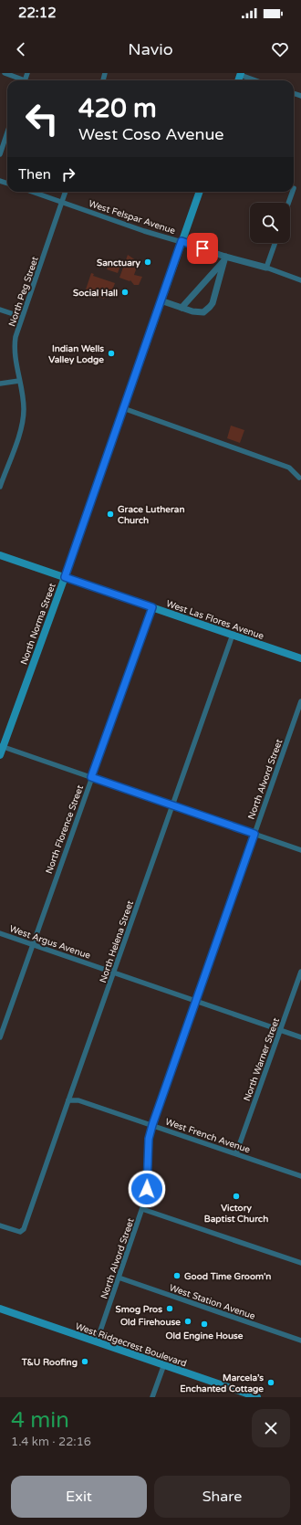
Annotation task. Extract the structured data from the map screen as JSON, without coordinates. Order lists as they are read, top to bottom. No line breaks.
{"streets":{"main road":["West Las Flores Avenue","North Norma Street","West Ridgecrest Boulevard"],"street":["West Felspar Avenue","North Peg Street","North Alvord Street","North Florence Street","West Argus Avenue","North Helena Street","North Warner Street","West French Avenue","West Station Avenue"]},"crossings":[["West Felspar Avenue","North Peg Street"],["West Felspar Avenue","North Norma Street"],["West Las Flores Avenue","North Norma Street"],["West Las Flores Avenue","North Florence Street"],["West Las Flores Avenue","North Helena Street"],["North Alvord Street","West Argus Avenue"],["North Alvord Street","West French Avenue"],["North Alvord Street","West Station Avenue"],["North Alvord Street","West Ridgecrest Boulevard"],["North Florence Street","West Argus Avenue"],["West Argus Avenue","North Helena Street"],["West Argus Avenue","North Warner Street"],["North Helena Street","West French Avenue"],["North Warner Street","West French Avenue"]],"places":["Sanctuary","Social Hall","Indian Wells Valley Lodge","Grace Lutheran Church","Victory Baptist Church","Good Time Groom'n","Smog Pros","Old Firehouse","Old Engine House","T&U Roofing","Marcela’s Enchanted Cottage"],"page":{"status":"22:12","header":"Navio","turn":["420 m","West Coso Avenue"],"then":"Then","heading":["4 min","1.4 km · 22:16"],"buttons":["Exit","Share"]}}
